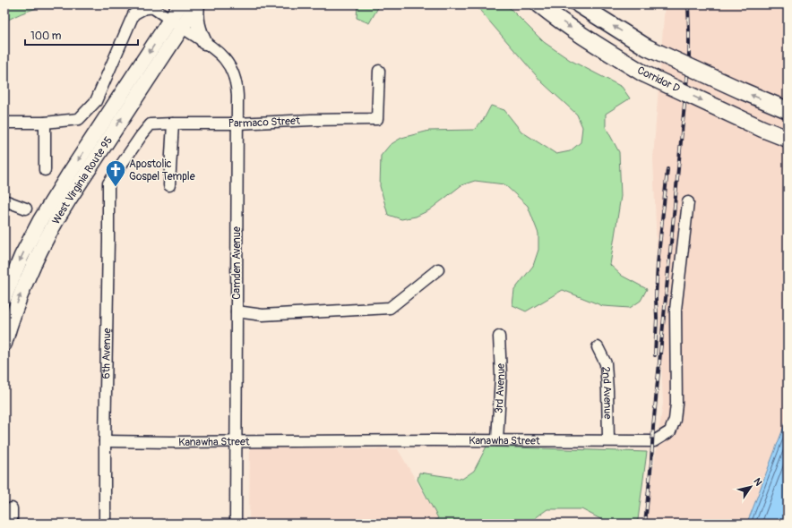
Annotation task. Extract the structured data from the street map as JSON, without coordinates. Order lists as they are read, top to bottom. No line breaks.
{"streets":{"highway":["Corridor D"],"main road":["West Virginia Route 95"],"street":["Parmaco Street","Camden Avenue","6th Avenue","3rd Avenue","2nd Avenue","Kanawha Street"]},"crossings":[["Parmaco Street","Camden Avenue"],["Parmaco Street","6th Avenue"],["West Virginia Route 95","Camden Avenue"],["Camden Avenue","Kanawha Street"],["6th Avenue","Kanawha Street"],["3rd Avenue","Kanawha Street"],["2nd Avenue","Kanawha Street"]],"places":{"church":["Apostolic Gospel Temple"]},"scale_bar":"100 m","north":"top right"}
